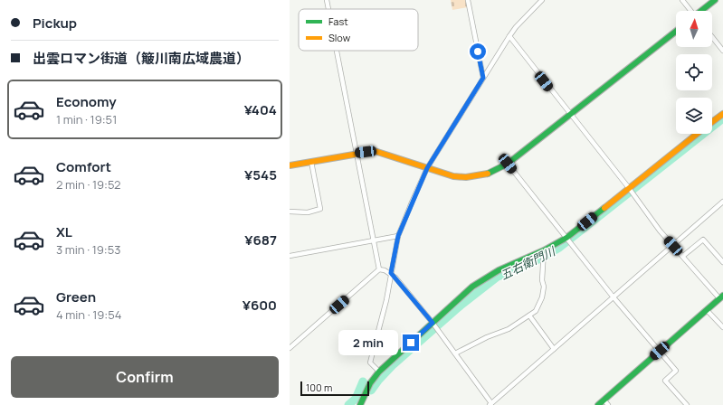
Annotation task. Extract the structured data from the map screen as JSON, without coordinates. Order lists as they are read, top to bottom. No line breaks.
{"water":["五右衛門川"],"legend":["Fast","Slow"],"scale_bar":"100 m","north":"top","page":{"banner":["Pickup","出雲ロマン街道（簸川南広域農道）"],"list":[{"name":"Economy","note":"1 min · 19:51","value":"¥404"},{"name":"Comfort","note":"2 min · 19:52","value":"¥545"},{"name":"XL","note":"3 min · 19:53","value":"¥687"},{"name":"Green","note":"4 min · 19:54","value":"¥600"}],"bubble":"2 min","buttons":"Confirm","scale":"100 m"}}
